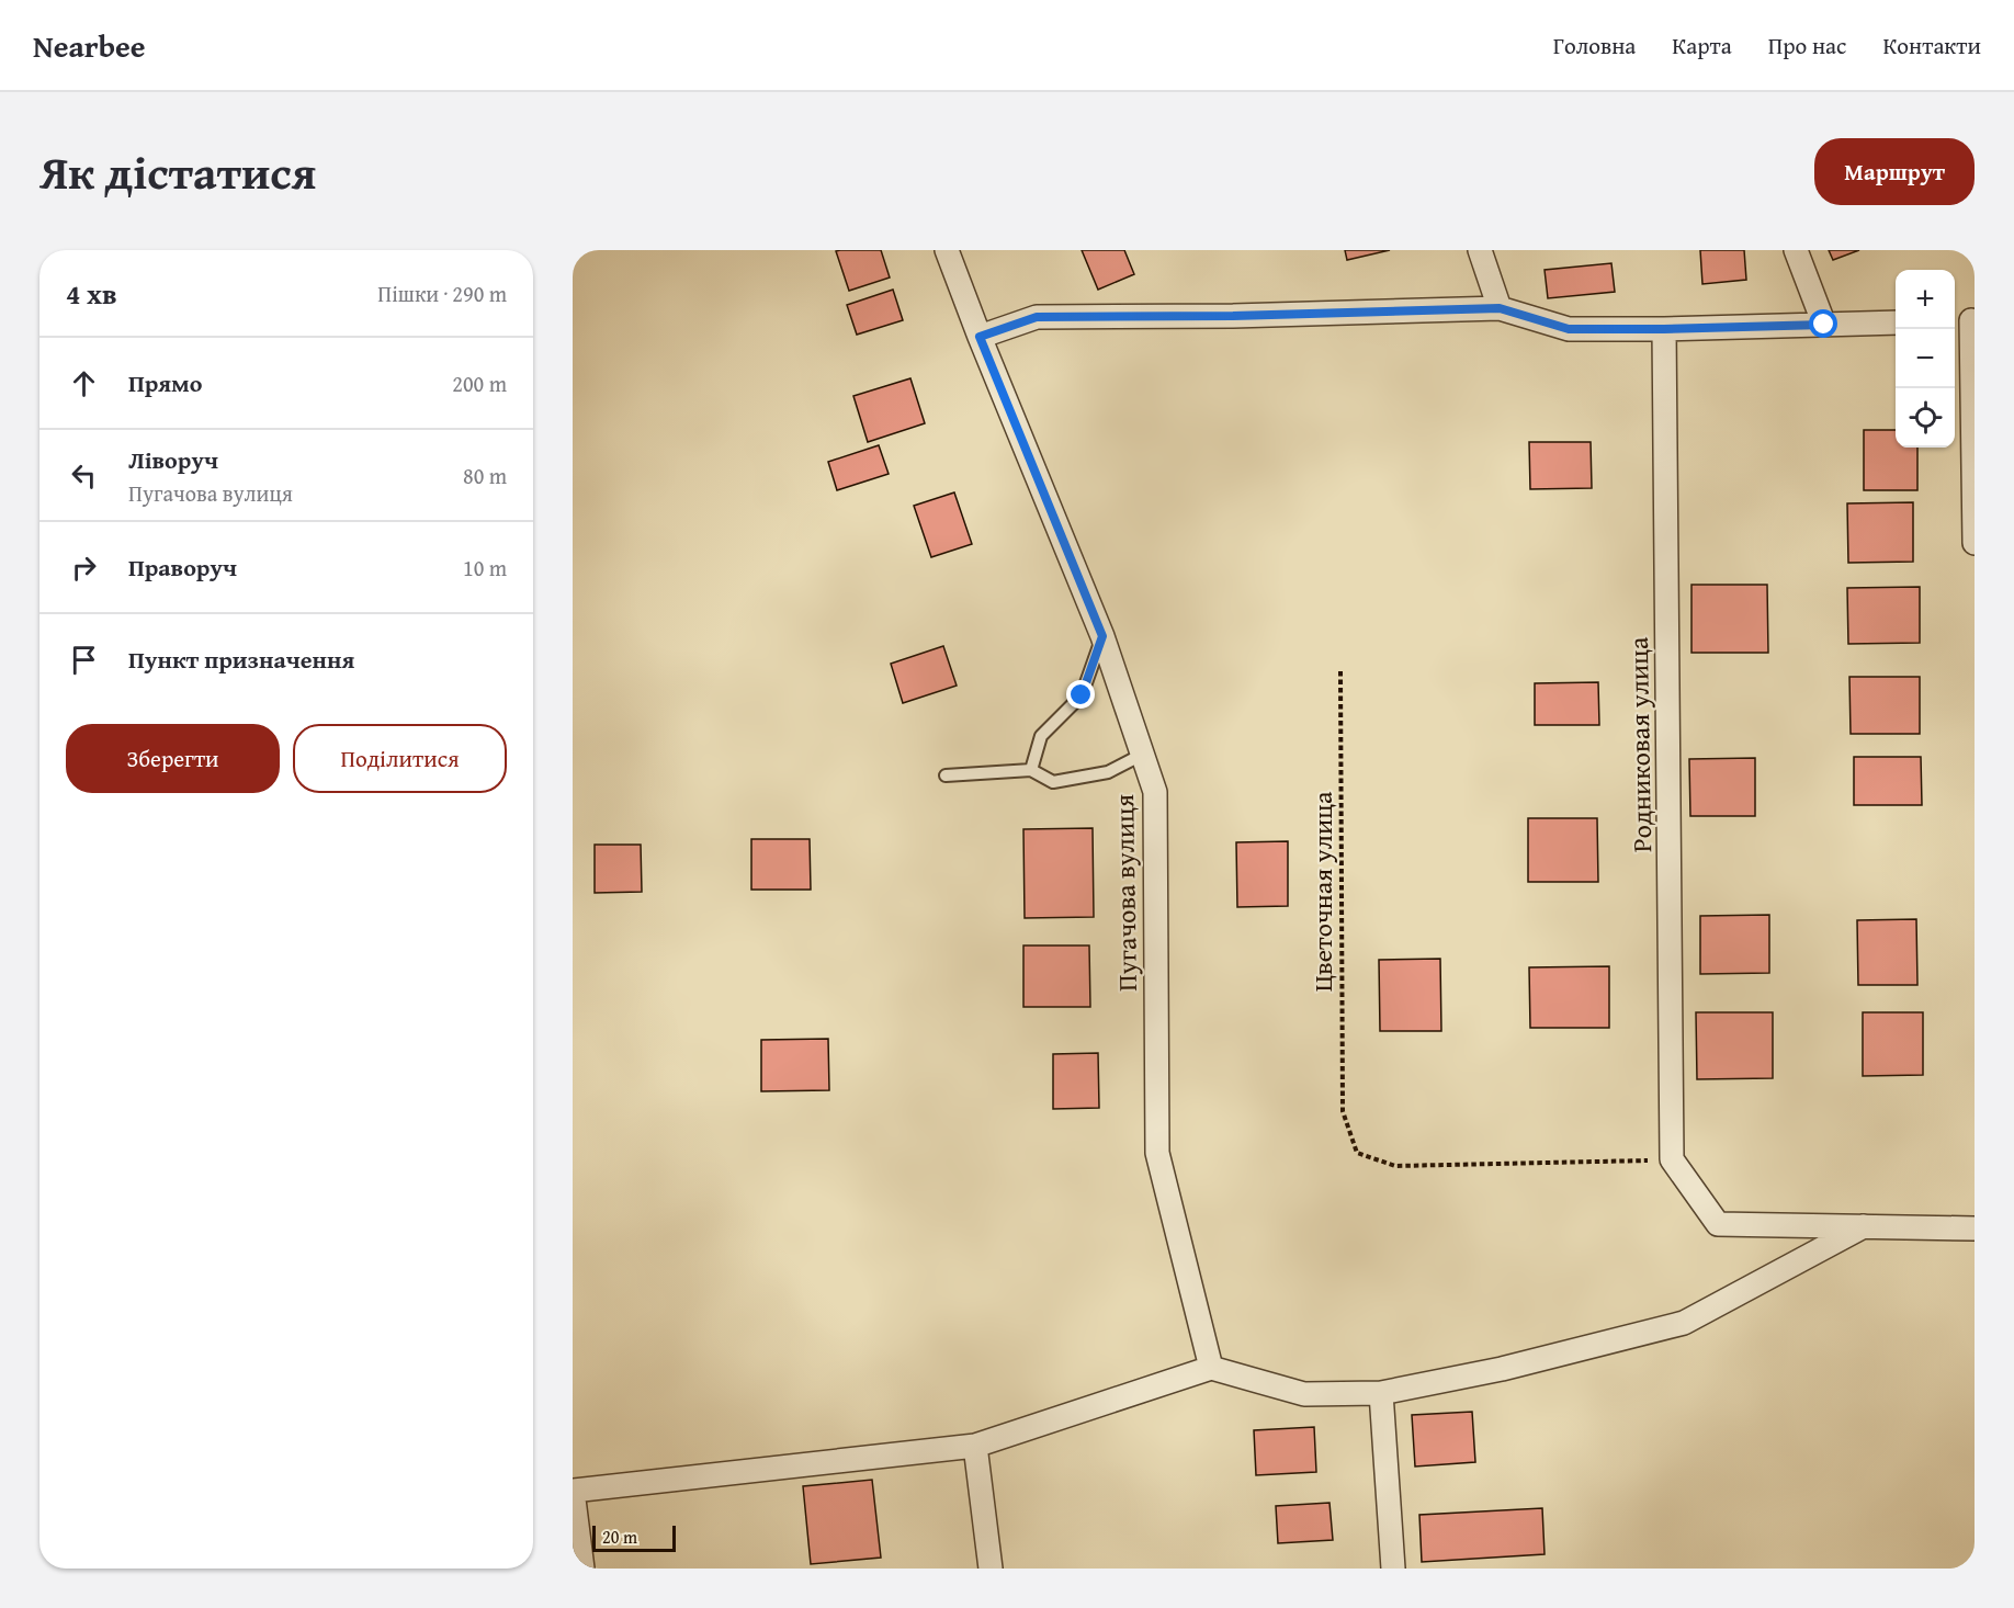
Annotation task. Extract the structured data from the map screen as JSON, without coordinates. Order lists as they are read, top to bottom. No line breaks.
{"streets":{"street":["Родниковая улица","Пугачова вулиця"],"path":["Цветочная улица"]},"crossings":[["Родниковая улица","Цветочная улица"]],"scale_bar":"20 m","page":{"header":"Nearbee","nav":["Головна","Карта","Про нас","Контакти"],"title":"Як дістатися","buttons":["Маршрут",["Зберегти","Поділитися"]],"heading":["4 хв","Пішки · 290 m"],"map_buttons":["+","−"],"list":[["Прямо","200 m"],["Ліворуч","Пугачова вулиця","80 m"],["Праворуч","10 m"],"Пункт призначення"],"scale":"20 m"}}
